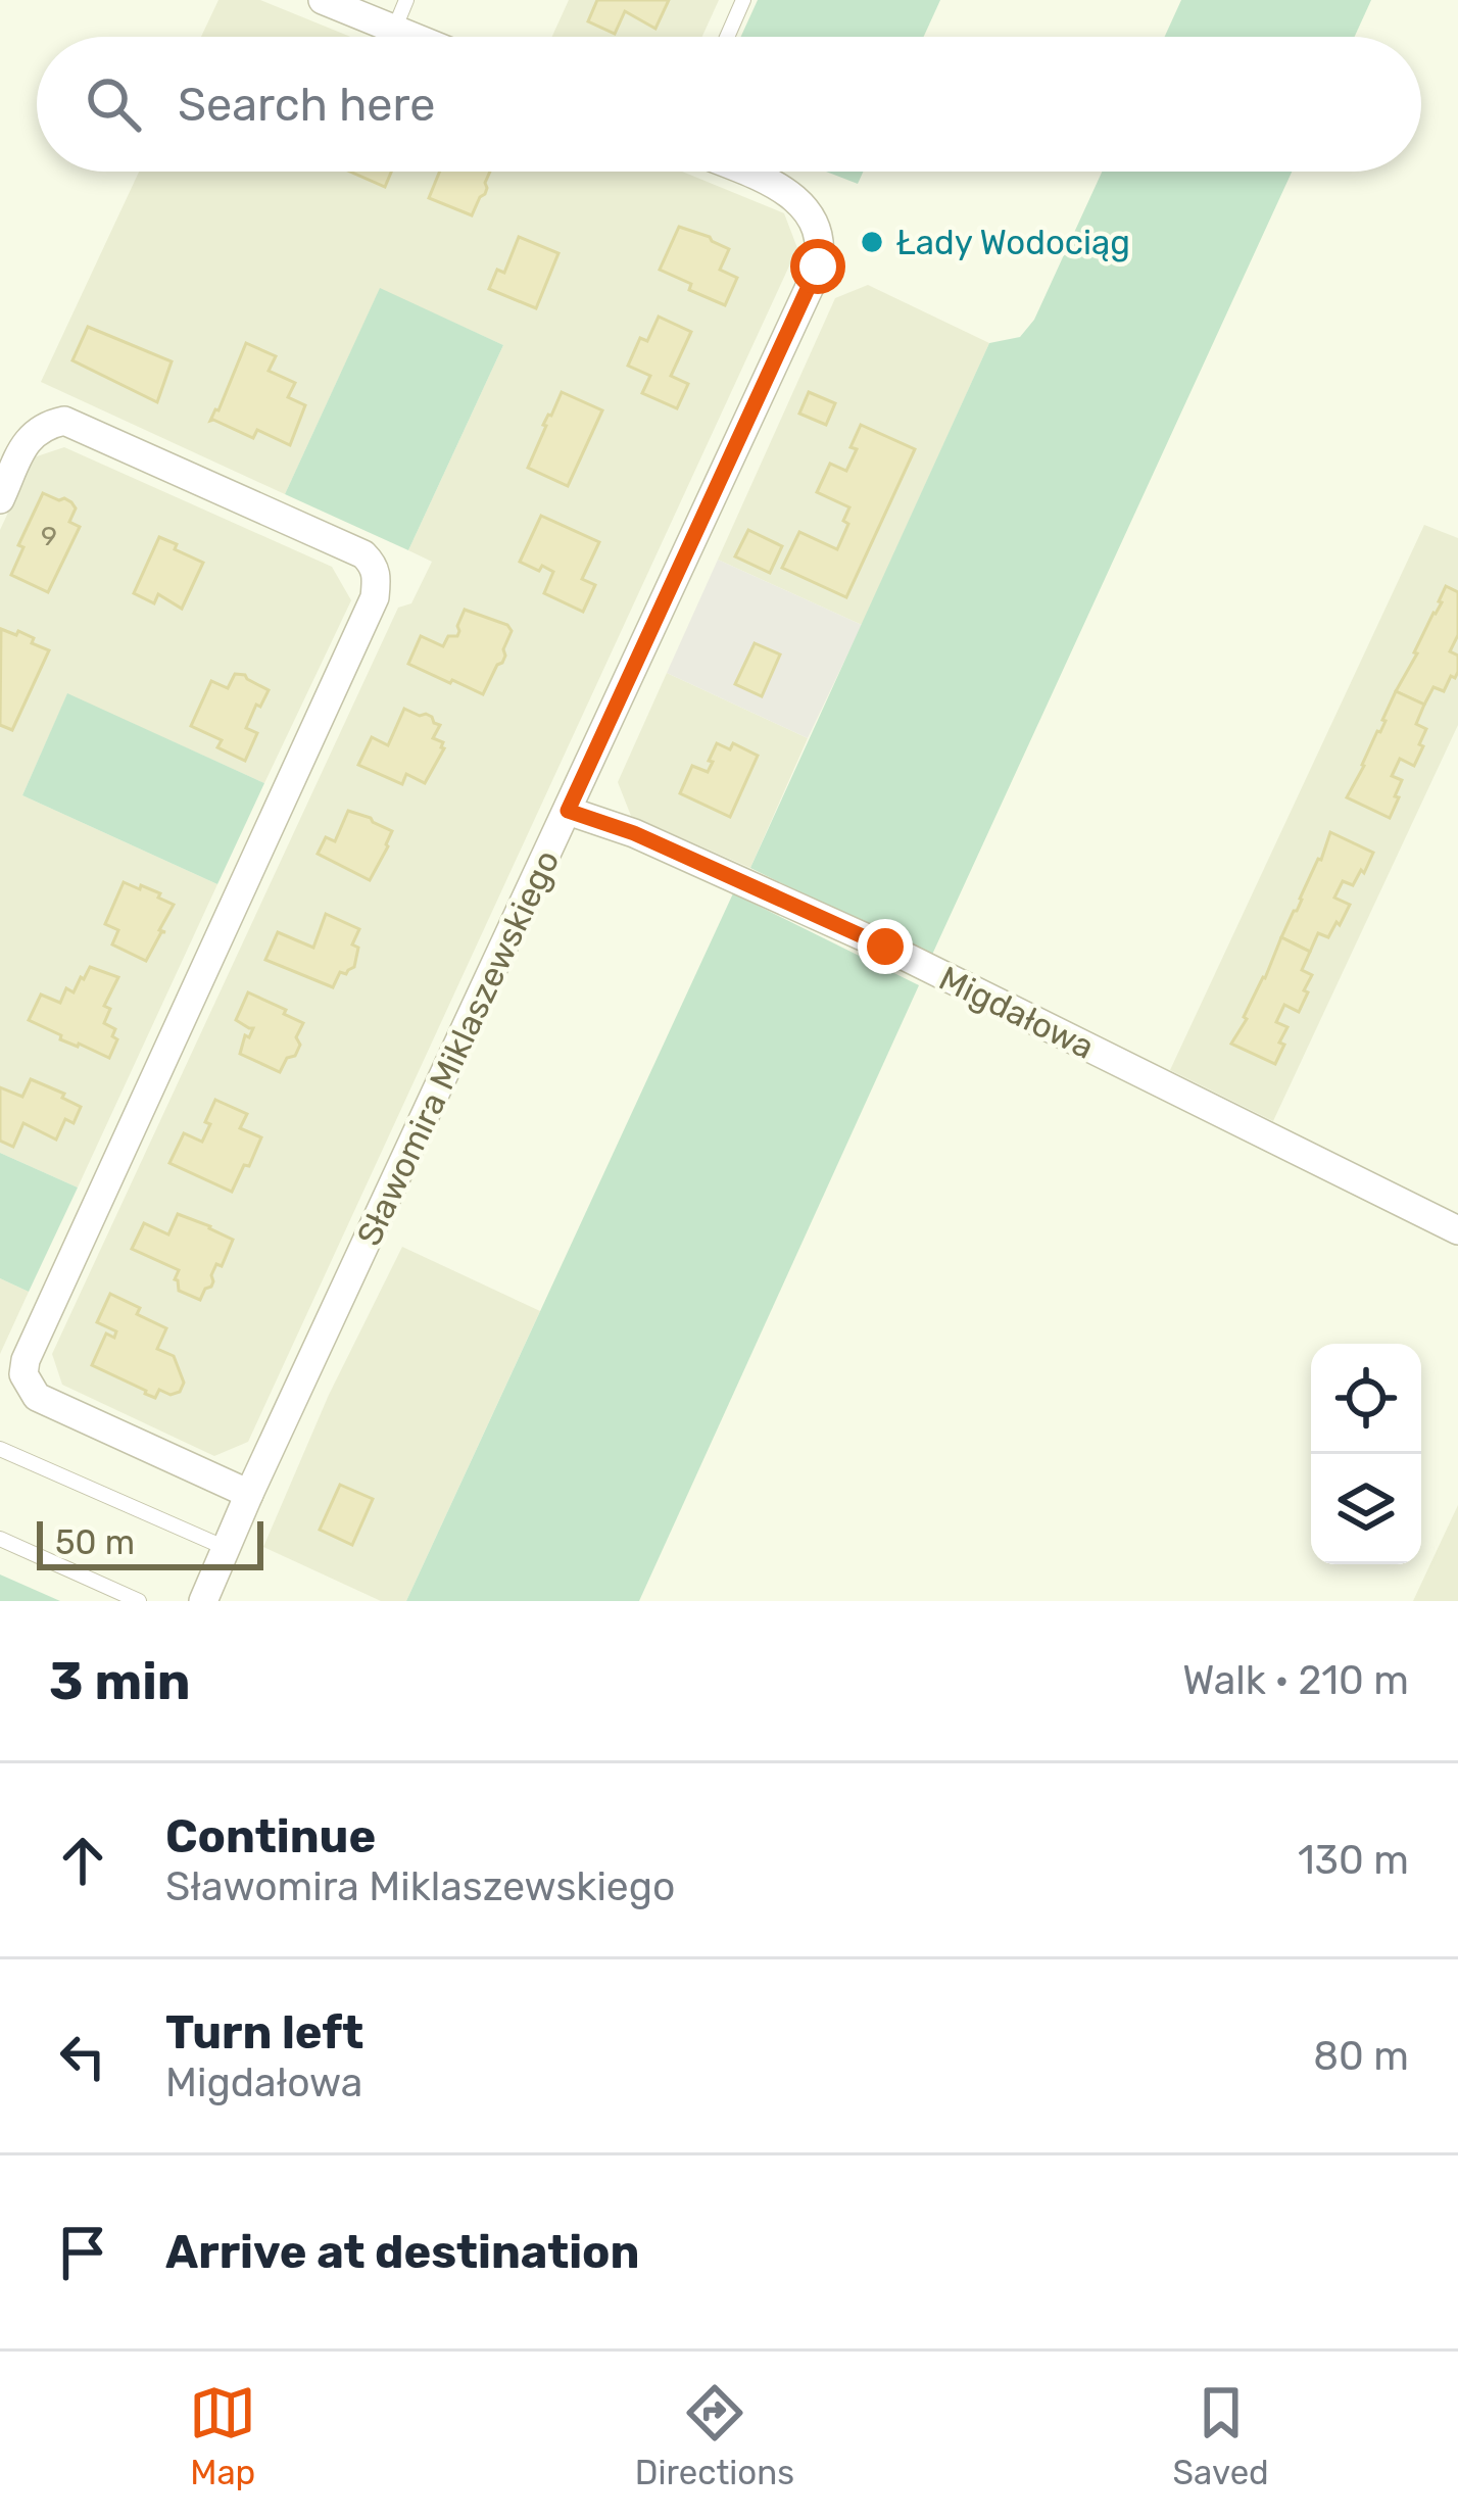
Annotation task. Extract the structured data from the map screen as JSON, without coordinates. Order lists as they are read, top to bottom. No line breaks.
{"streets":{"street":["Migdałowa","Sławomira Miklaszewskiego"]},"crossings":[["Migdałowa","Sławomira Miklaszewskiego"]],"places":["Łady Wodociąg"],"house_numbers":["9"],"scale_bar":"50 m","page":{"search":"Search here","scale":"50 m","heading":["3 min","Walk · 210 m"],"list":[["Continue","Sławomira Miklaszewskiego","130 m"],["Turn left","Migdałowa","80 m"],"Arrive at destination"],"nav":["Map","Directions","Saved"]}}
